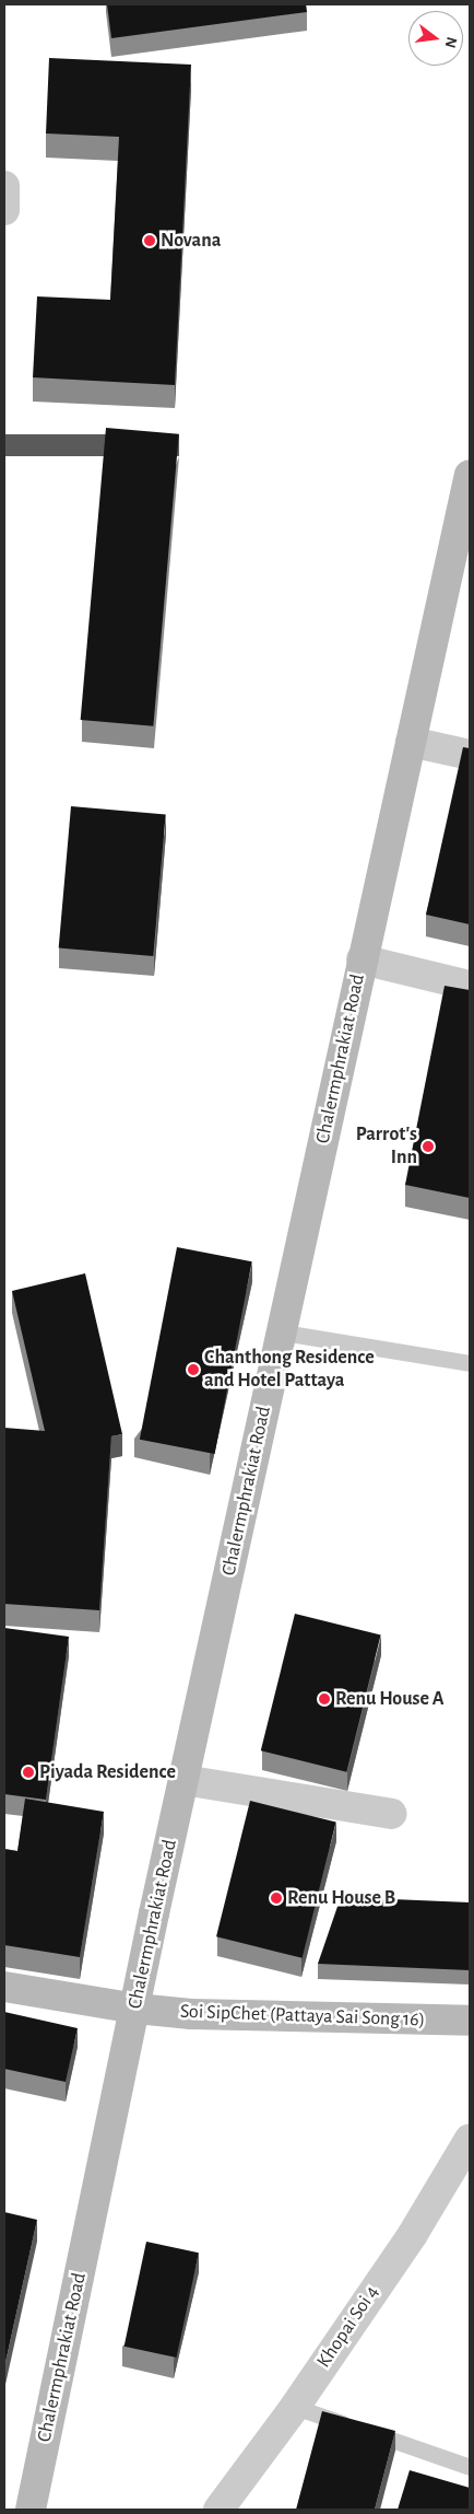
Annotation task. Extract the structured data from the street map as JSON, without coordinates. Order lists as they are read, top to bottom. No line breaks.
{"streets":{"main road":["Chalermphrakiat Road","Soi SipChet (Pattaya Sai Song 16)"],"street":["Khopai Soi 4"]},"crossings":[["Chalermphrakiat Road","Soi SipChet (Pattaya Sai Song 16)"]],"places":["Novana","Parrot's Inn","Chanthong Residence and Hotel Pattaya","Renu House A","Piyada Residence","Renu House B"],"north":"right"}
